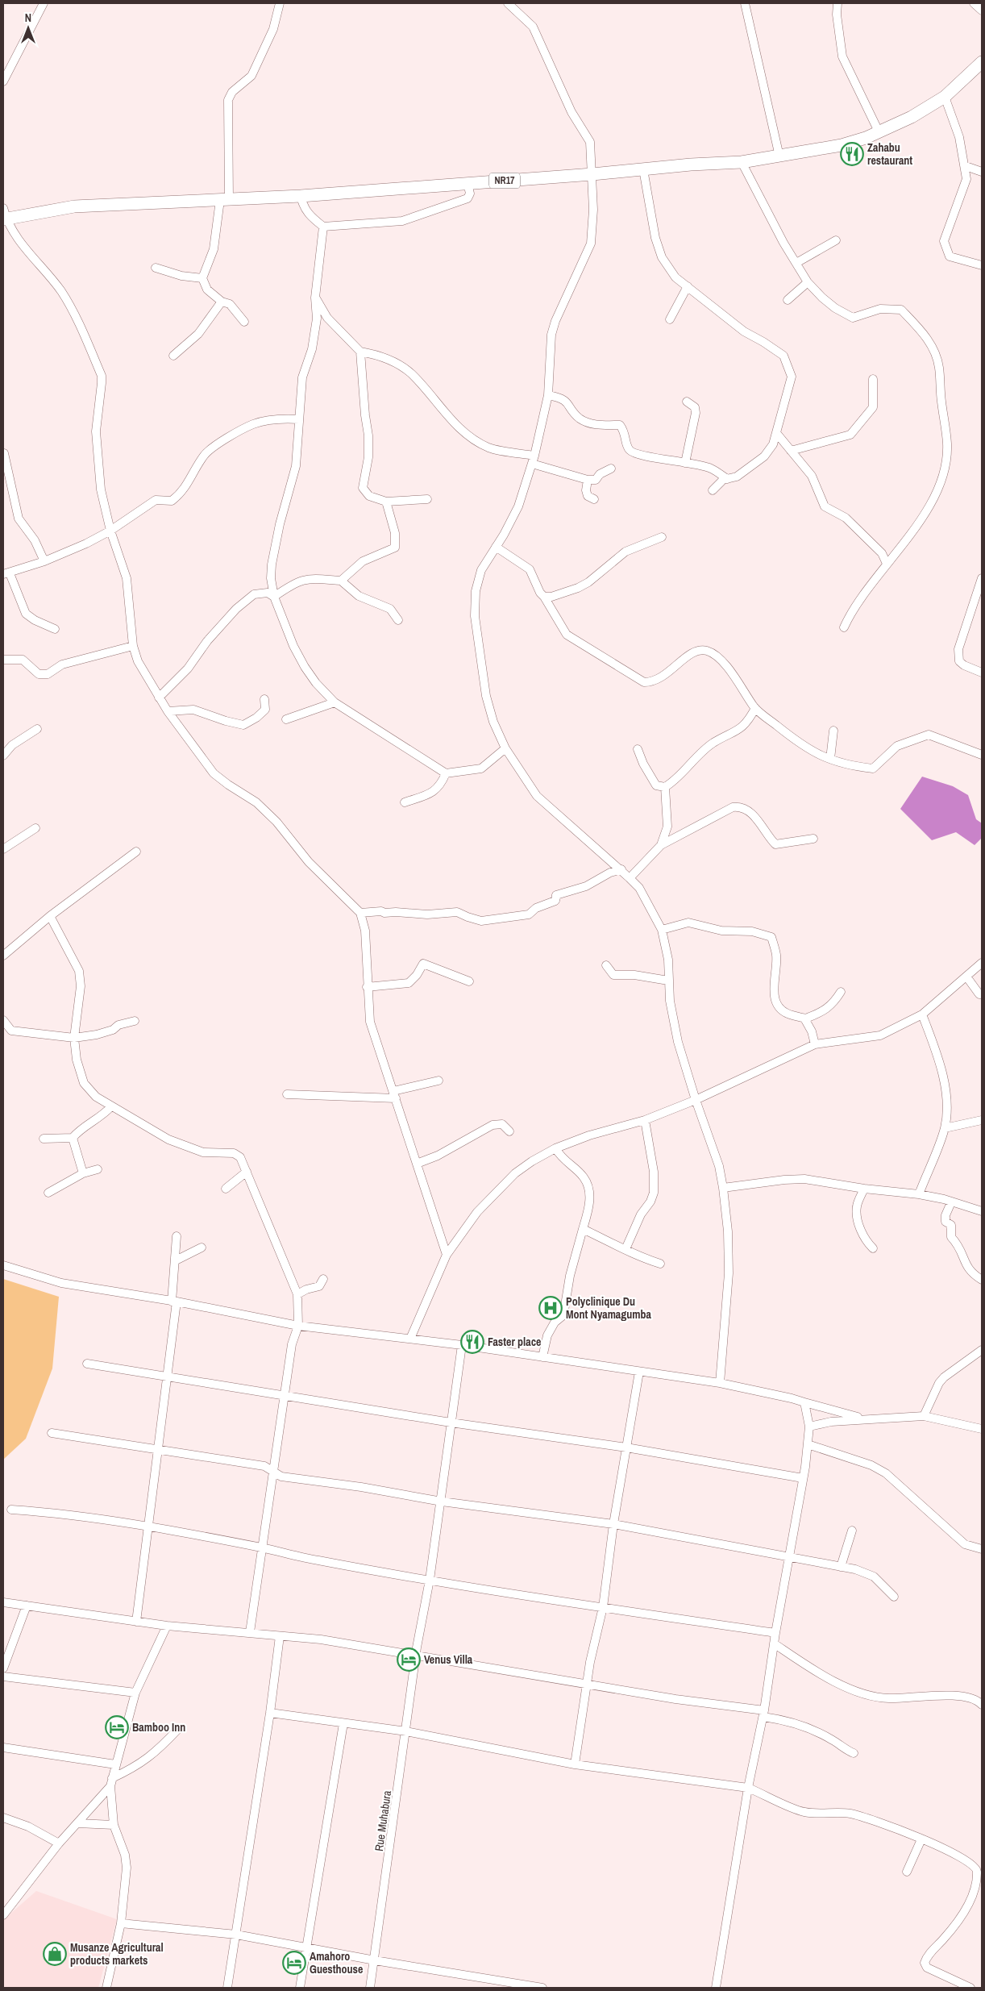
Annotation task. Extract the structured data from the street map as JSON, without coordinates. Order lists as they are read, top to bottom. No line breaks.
{"streets":{"main road":["NR17"],"street":["Rue Muhabura"]},"places":{"restaurant":["Zahabu restaurant","Faster place"],"hospital":["Polyclinique Du Mont Nyamagumba"],"hotel":["Venus Villa","Bamboo Inn","Amahoro Guesthouse"],"shop":["Musanze Agricultural products markets"]},"north":"top"}
